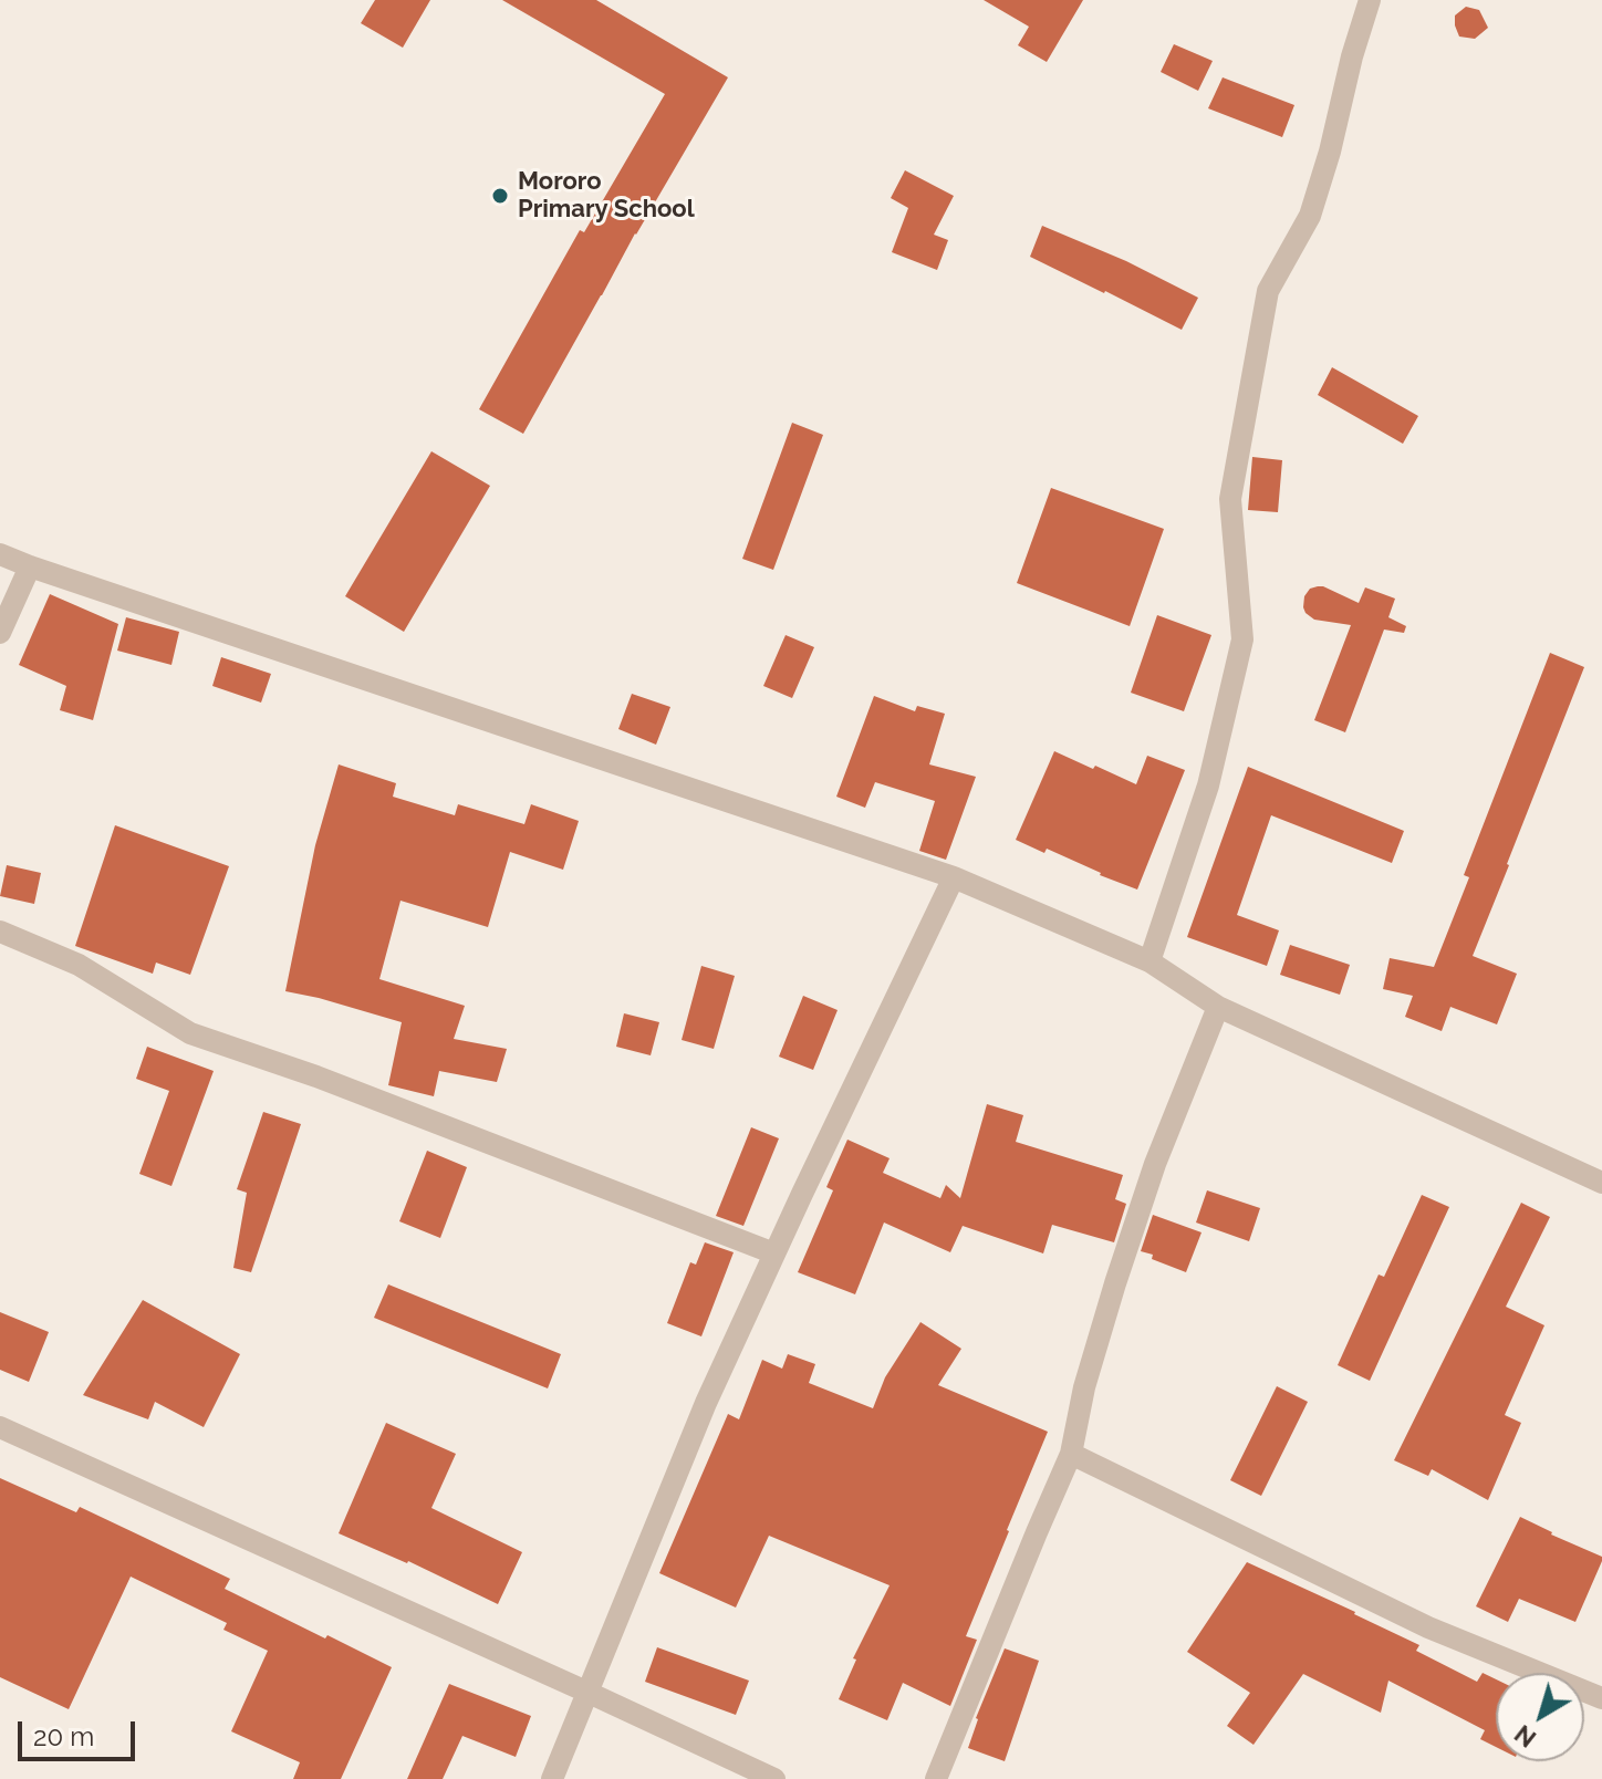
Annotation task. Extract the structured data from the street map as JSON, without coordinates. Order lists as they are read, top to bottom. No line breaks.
{"places":["Mororo Primary School"],"scale_bar":"20 m","north":"bottom left"}
